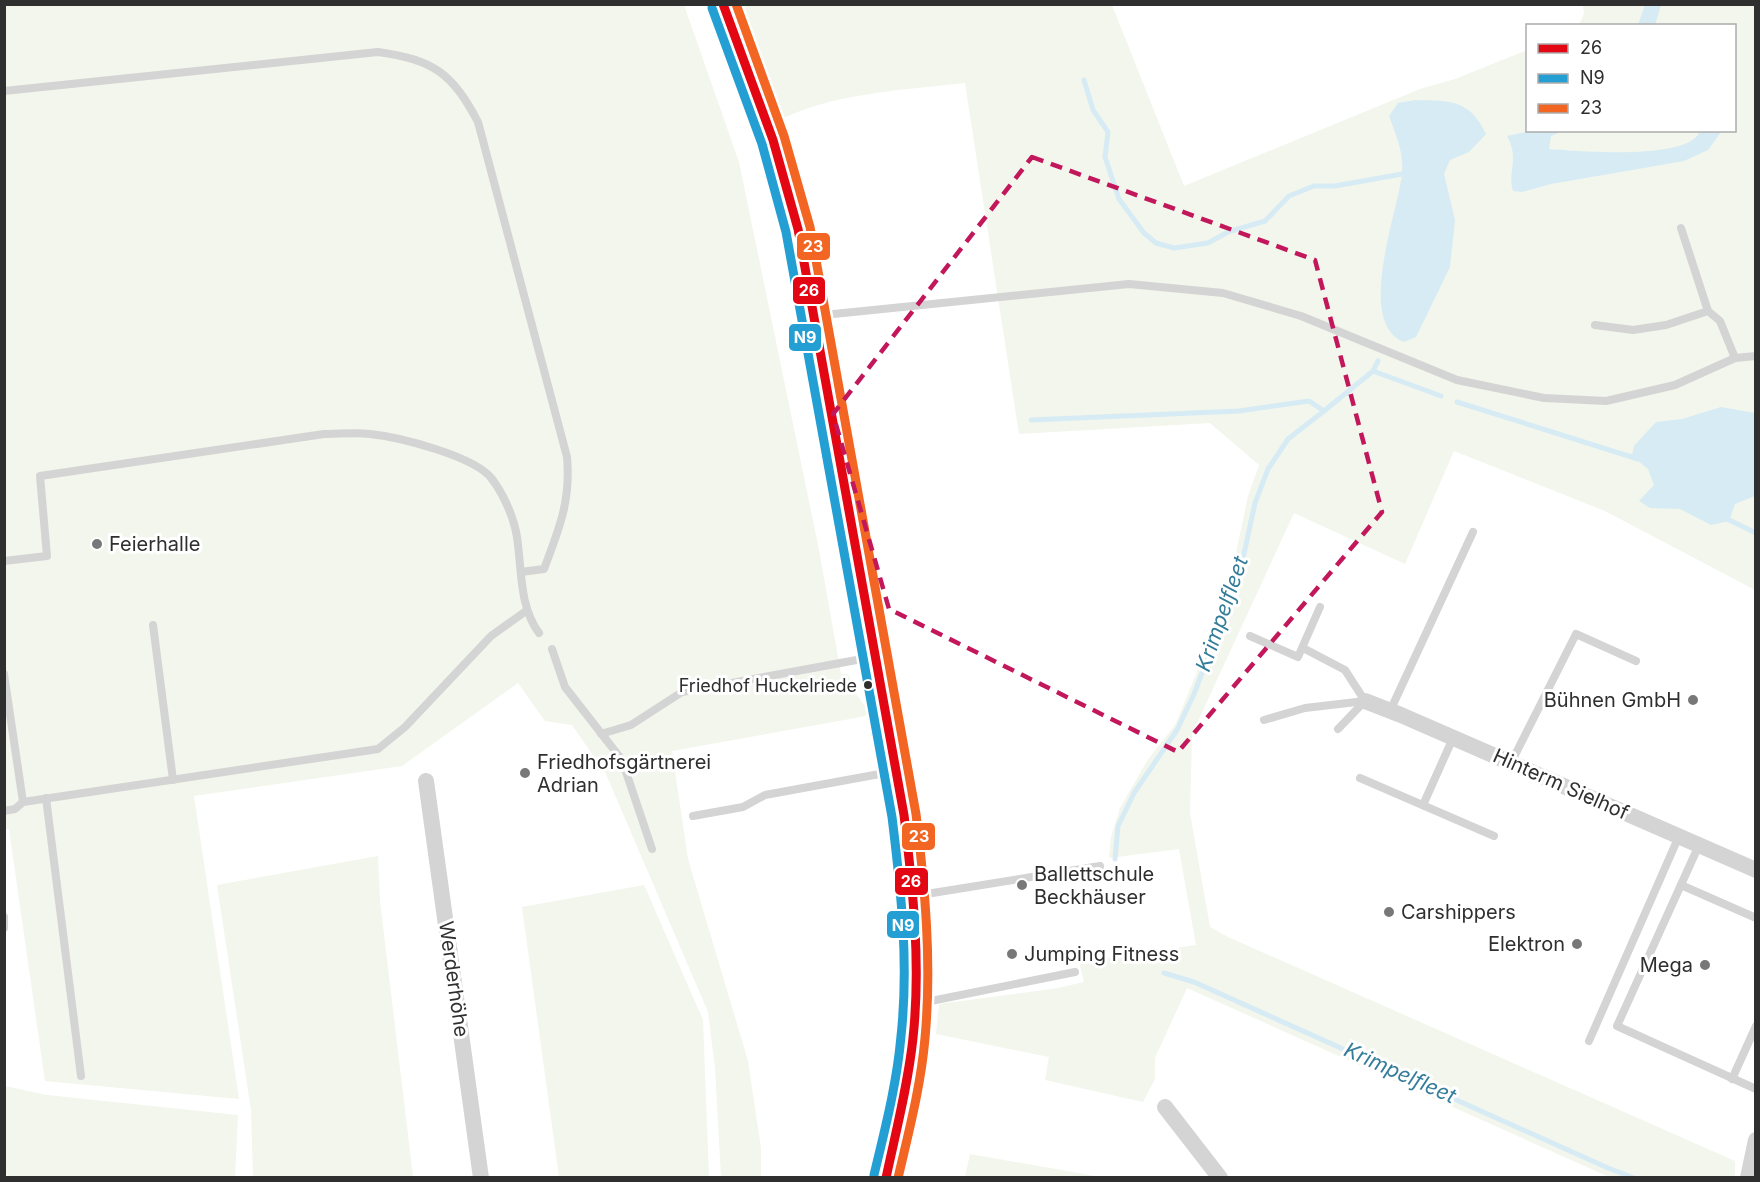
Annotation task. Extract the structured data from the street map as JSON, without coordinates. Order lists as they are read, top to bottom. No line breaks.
{"streets":{"street":["Hinterm Sielhof","Werderhöhe"]},"water":["Krimpelfleet"],"places":["Feierhalle","Friedhof Huckelriede","Bühnen GmbH","Friedhofsgärtnerei Adrian","Ballettschule Beckhäuser","Carshippers","Elektron","Jumping Fitness","Mega"],"lines":["transit line 26","transit line 23","transit line N9"],"legend":["26","N9","23"]}
